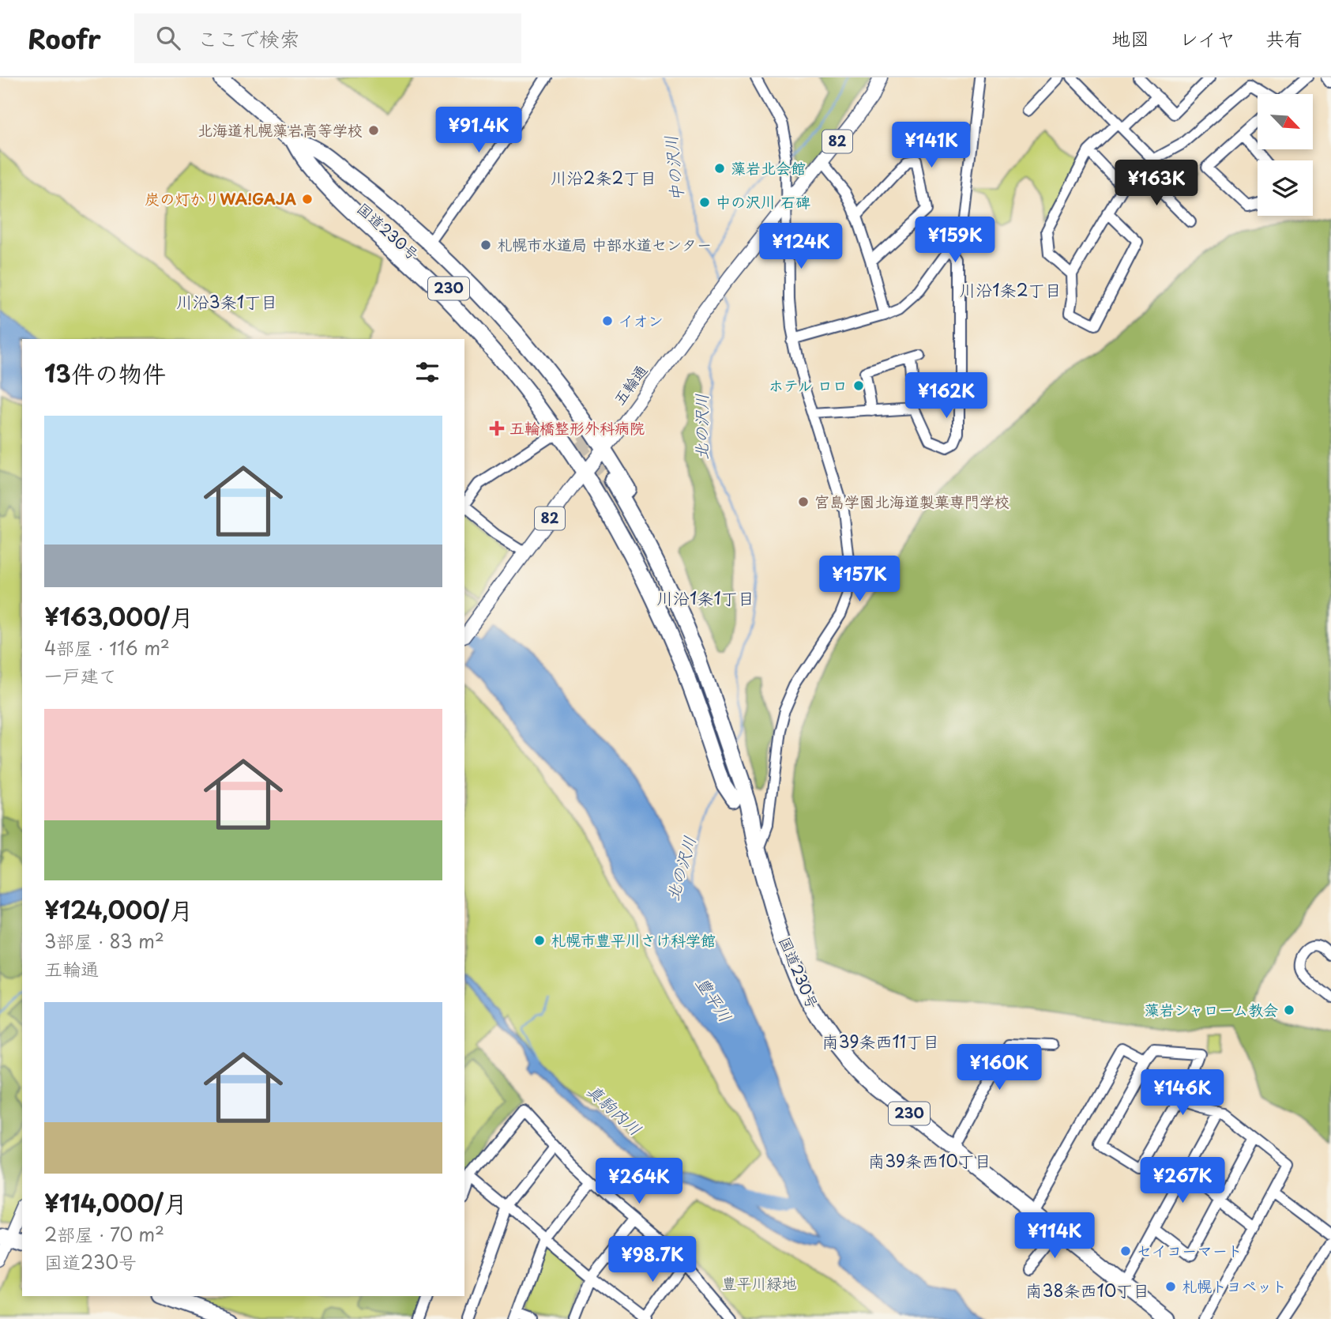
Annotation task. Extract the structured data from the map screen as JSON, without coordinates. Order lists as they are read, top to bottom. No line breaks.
{"streets":{"highway":["国道230号","230"],"main road":["82","五輪通"]},"crossings":[["82","五輪通"],["国道230号","230"],["230","五輪通"]],"districts":["川沿2条2丁目","川沿1条2丁目","川沿3条1丁目","川沿1条1丁目","南39条西11丁目","南39条西10丁目","南38条西10丁目"],"water":["中の沢川","北の沢川","豊平川","真駒内川"],"parks":["豊平川緑地"],"places":{"other":["北海道札幌藻岩高等学校","藻岩北会館","炭の灯かりWA!GAJA","中の沢川 石碑","札幌市水道局 中部水道センター","イオン","ホテル ロロ","宮島学園北海道製菓専門学校","札幌市豊平川さけ科学館","藻岩シャローム教会","セイコーマート","札幌トヨペット"],"health":["五輪橋整形外科病院"]},"north":"bottom right","page":{"header":"Roofr","search":"ここで検索","nav":["地図","レイヤ","共有"],"price":["¥91.4K","¥141K","¥163K","¥159K","¥124K","¥162K","¥157K","¥160K","¥146K","¥267K","¥264K","¥114K","¥98.7K"],"heading":"13件の物件","list":[{"name":"¥163,000/月","note":"4部屋 · 116 m² · 一戸建て"},{"name":"¥124,000/月","note":"3部屋 · 83 m² · 五輪通"},{"name":"¥114,000/月","note":"2部屋 · 70 m² · 国道230号"}]}}
